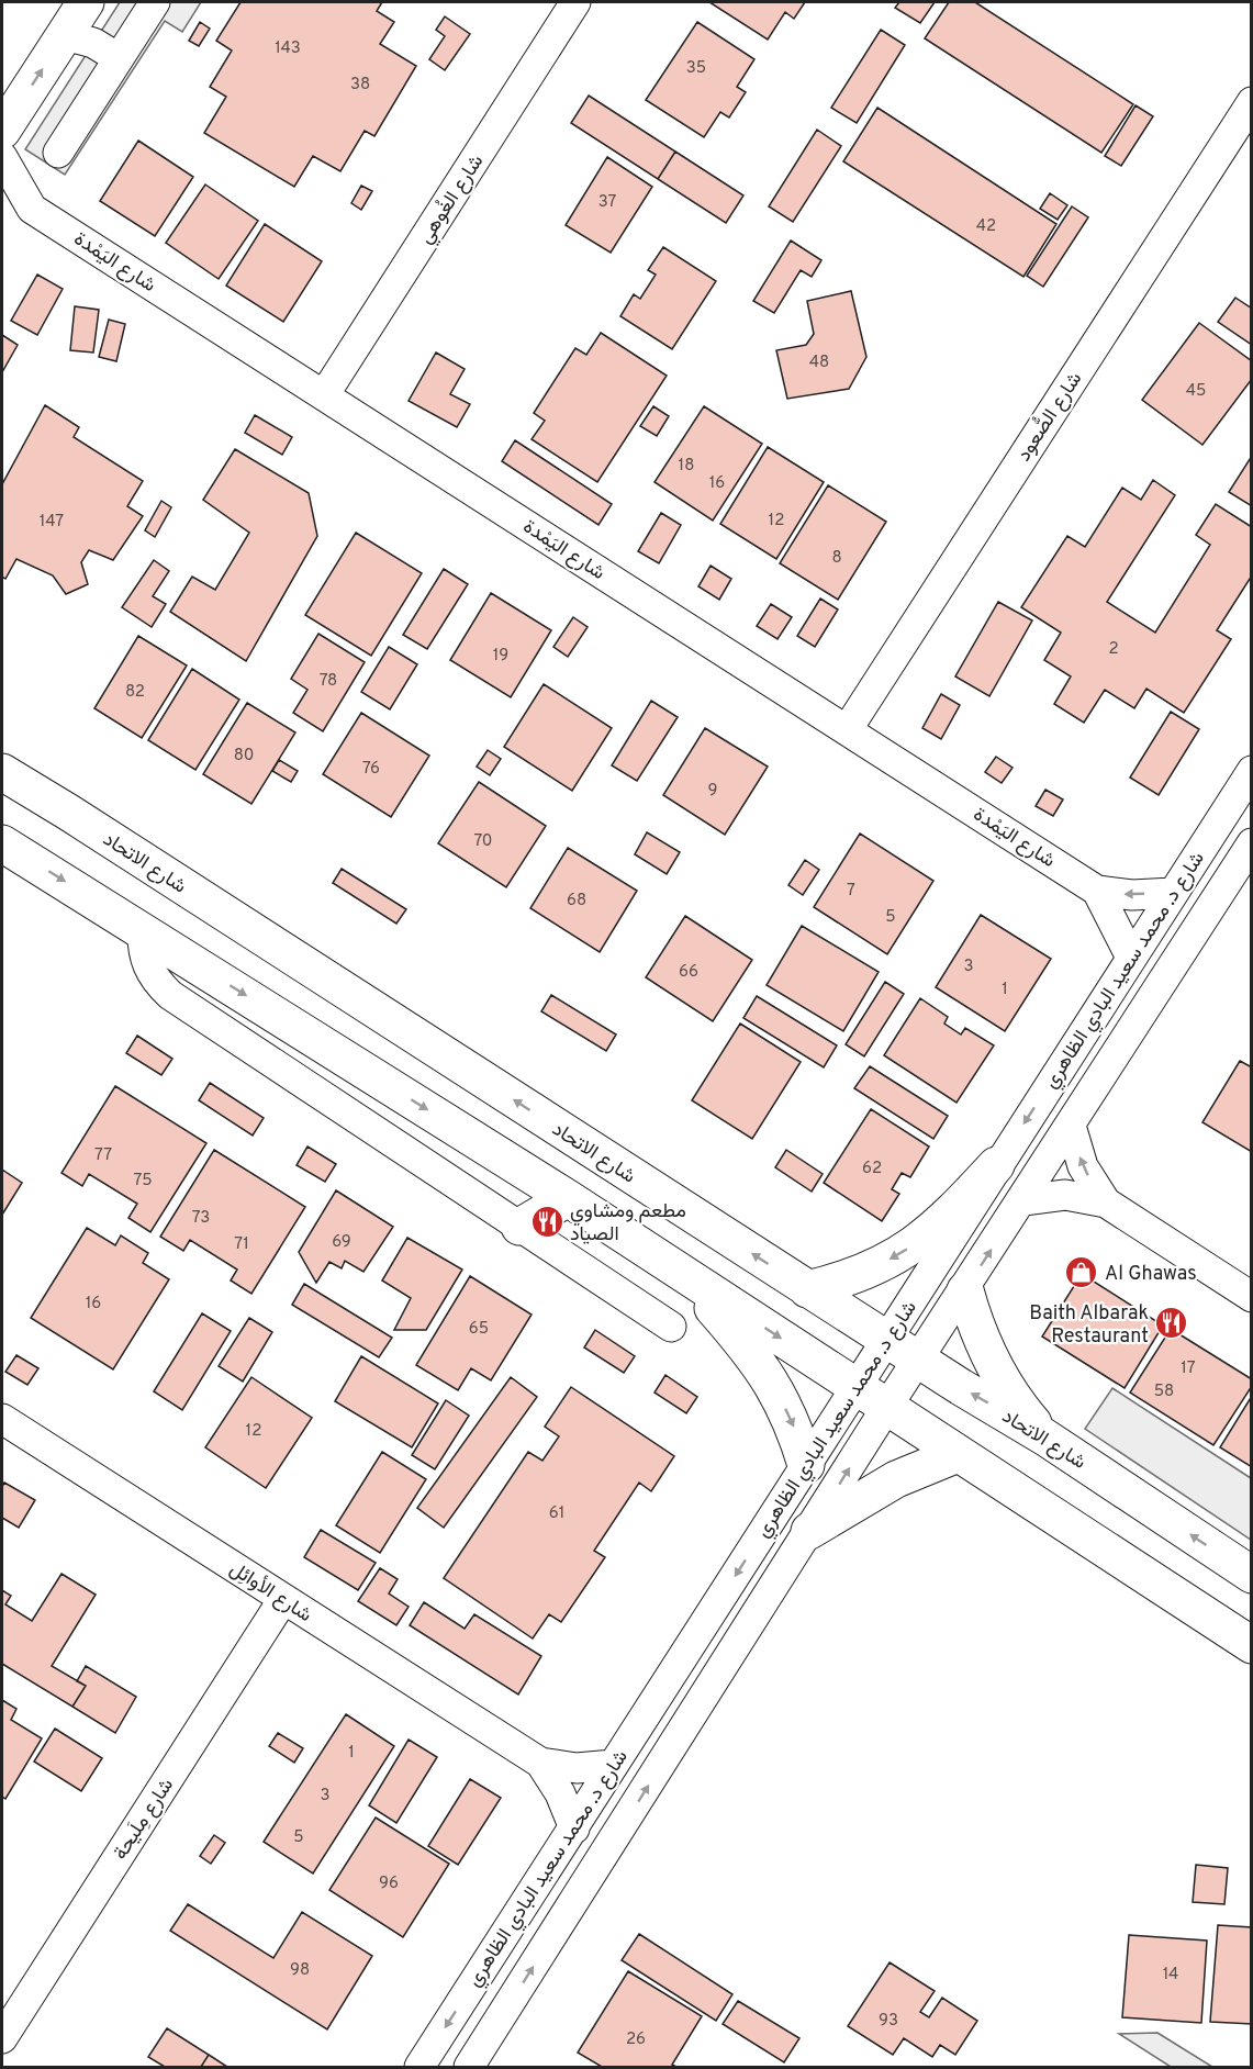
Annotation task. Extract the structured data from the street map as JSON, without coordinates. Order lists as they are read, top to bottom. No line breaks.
{"streets":{"main road":["شارع الاتحاد"],"street":["شارع الغُوهي","شارع اليَمْدة","شارع الصُّعود","شارع د. محمد سعيد البادي الظاهري","شارع الأوائِل","شارع مِلَيحة"]},"crossings":[["شارع الغُوهي","شارع اليَمْدة"],["شارع اليَمْدة","شارع الصُّعود"],["شارع اليَمْدة","شارع د. محمد سعيد البادي الظاهري"],["شارع الاتحاد","شارع د. محمد سعيد البادي الظاهري"],["شارع د. محمد سعيد البادي الظاهري","شارع الأوائِل"],["شارع الأوائِل","شارع مِلَيحة"]],"places":{"restaurant":["مطعم ومشاوي الصياد","Baith Albarak Restaurant"],"shop":["Al Ghawas"]},"house_numbers":["143","35","38","37","42","48","45","18","16","12","147","8","2","19","78","82","80","76","9","70","7","68","5","3","66","1","77","62","75","73","69","71","16","65","17","58","12","61","1","3","5","96","98","14","93","26"]}
